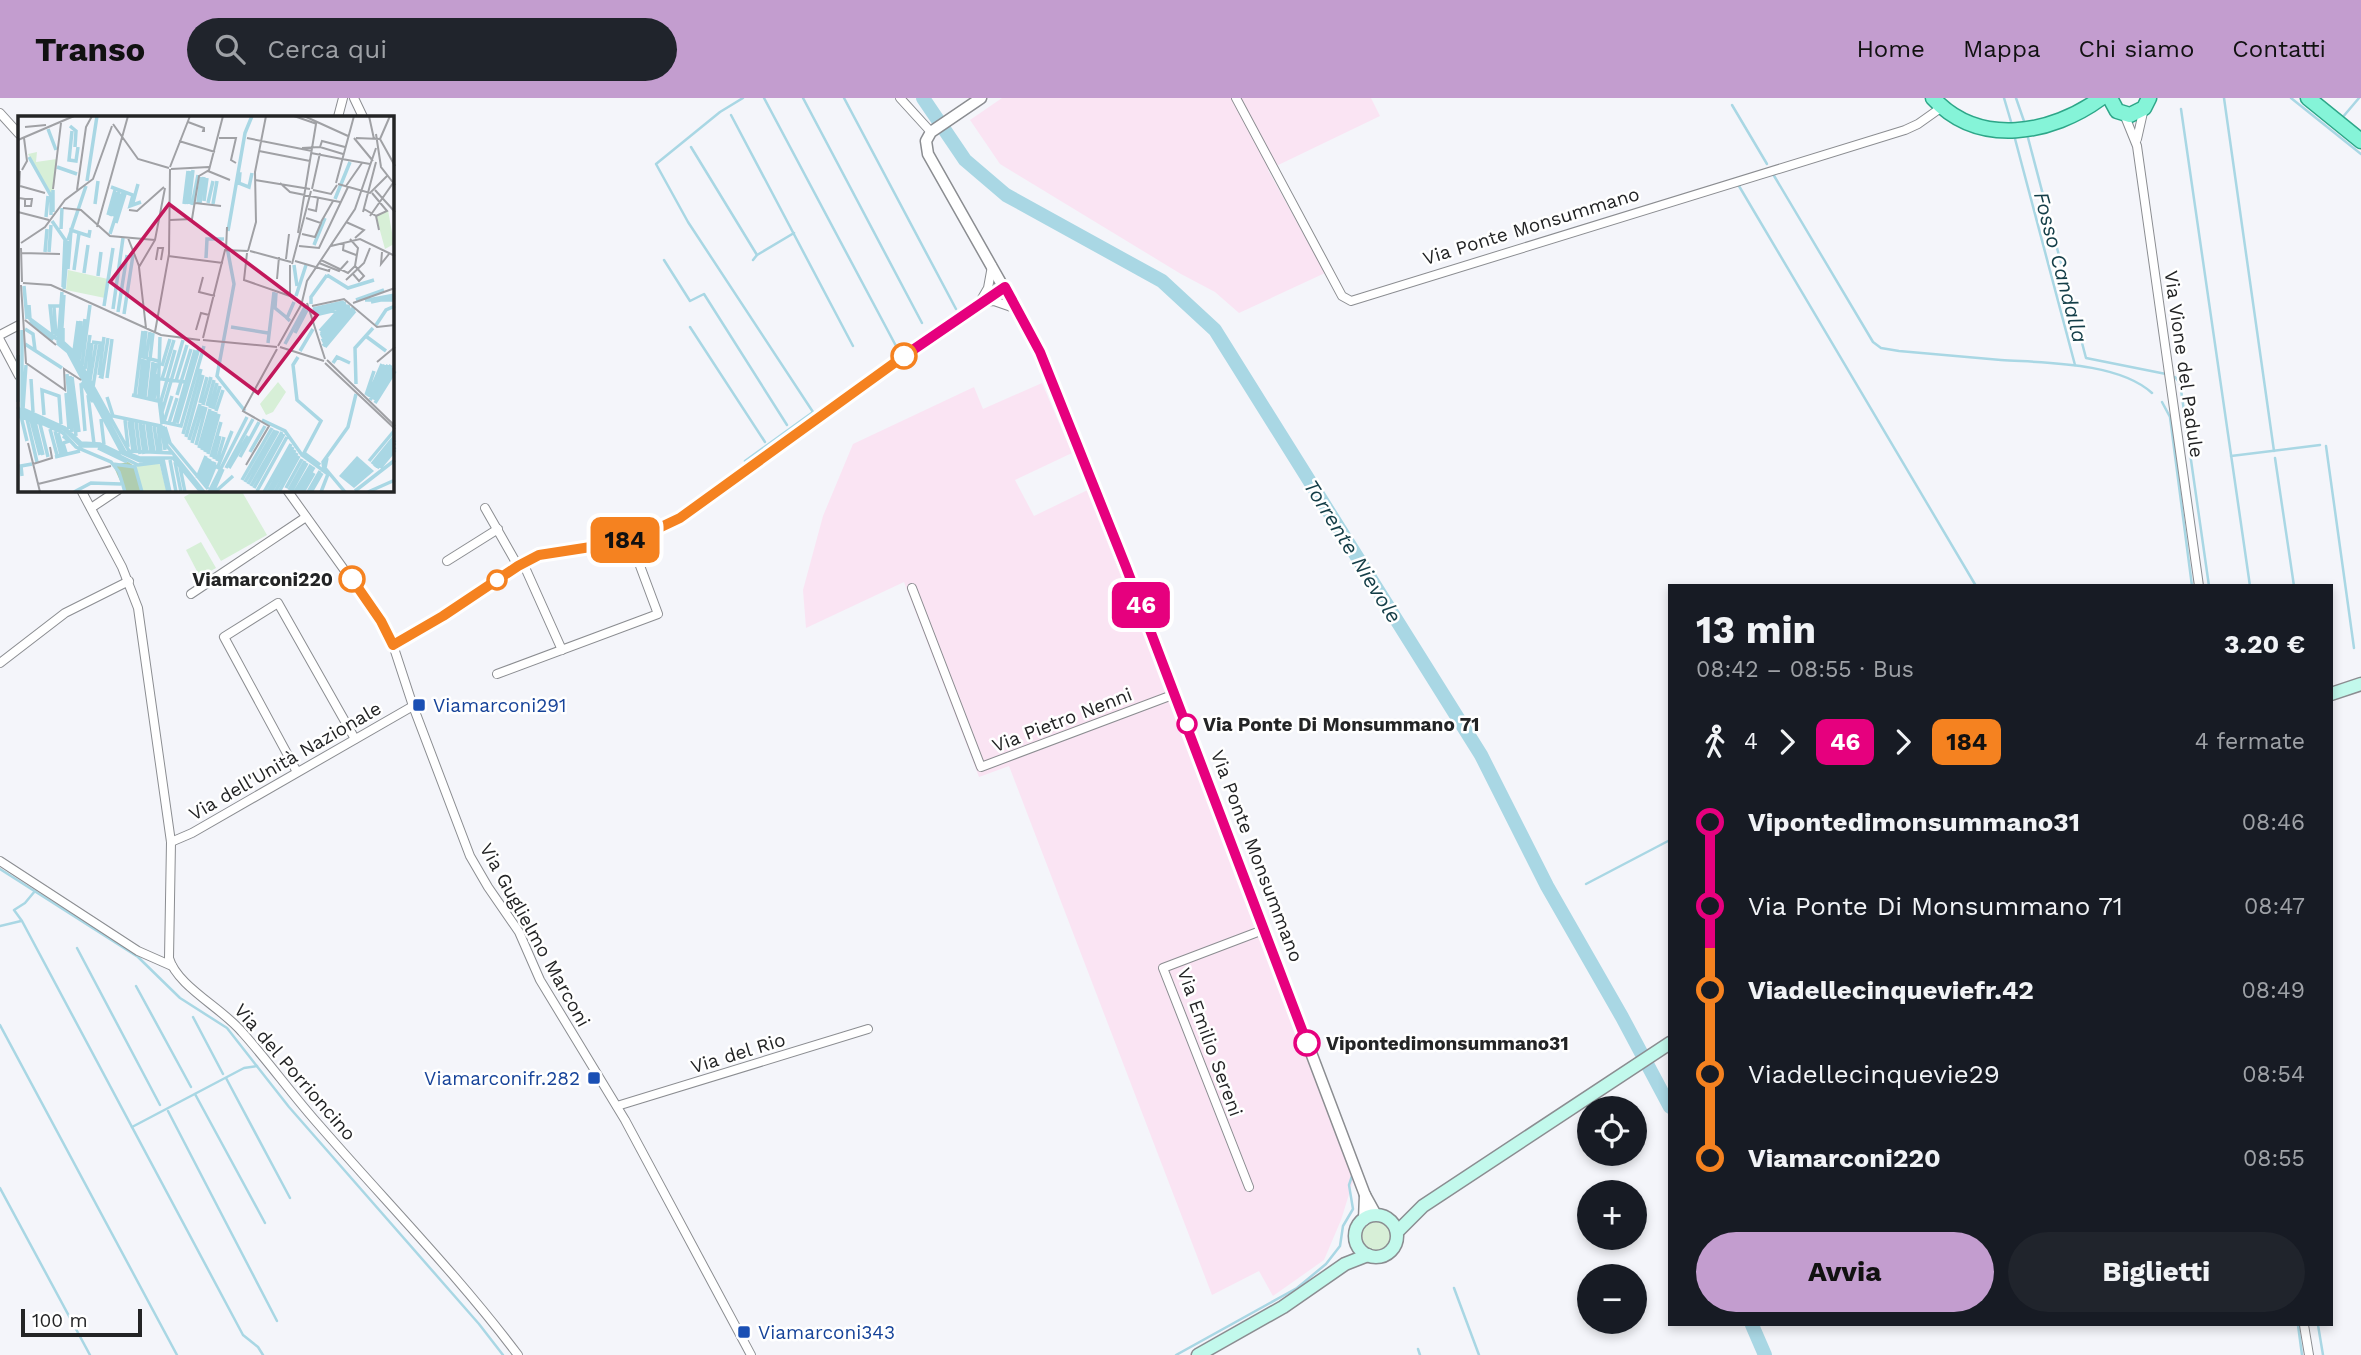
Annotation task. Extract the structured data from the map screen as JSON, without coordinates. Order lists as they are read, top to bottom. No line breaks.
{"streets":{"street":["Via Ponte Monsummano","Via Vione del Padule","Via Pietro Nenni","Via dell'Unità Nazionale","Via Guglielmo Marconi","Via Emilio Sereni","Via del Rio","Via del Porrioncino"]},"crossings":[["Via Ponte Monsummano","Via Pietro Nenni"],["Via Ponte Monsummano","Via Emilio Sereni"],["Via dell'Unità Nazionale","Via Guglielmo Marconi"],["Via Guglielmo Marconi","Via del Rio"]],"water":["Fosso Candalla","Torrente Nievole"],"places":{"other":["Viamarconi220","Via Ponte Di Monsummano 71","Vipontedimonsummano31"],"transit":["Viamarconi291","Viamarconifr.282","Viamarconi343"]},"lines":["bus line 46","bus line 184"],"scale_bar":"100 m","page":{"header":"Transo","search":"Cerca qui","nav":["Home","Mappa","Chi siamo","Contatti"],"on_map":["46","184"],"heading":["13 min","08:42 – 08:55 · Bus","3.20 €"],"legs":["4","46","184","4 fermate"],"list":[{"name":"Vipontedimonsummano31","value":"08:46"},{"name":"Via Ponte Di Monsummano 71","value":"08:47"},{"name":"Viadellecinqueviefr.42","value":"08:49"},{"name":"Viadellecinquevie29","value":"08:54"},{"name":"Viamarconi220","value":"08:55"}],"map_buttons":["+","−"],"buttons":["Avvia","Biglietti"],"scale":"100 m"}}
